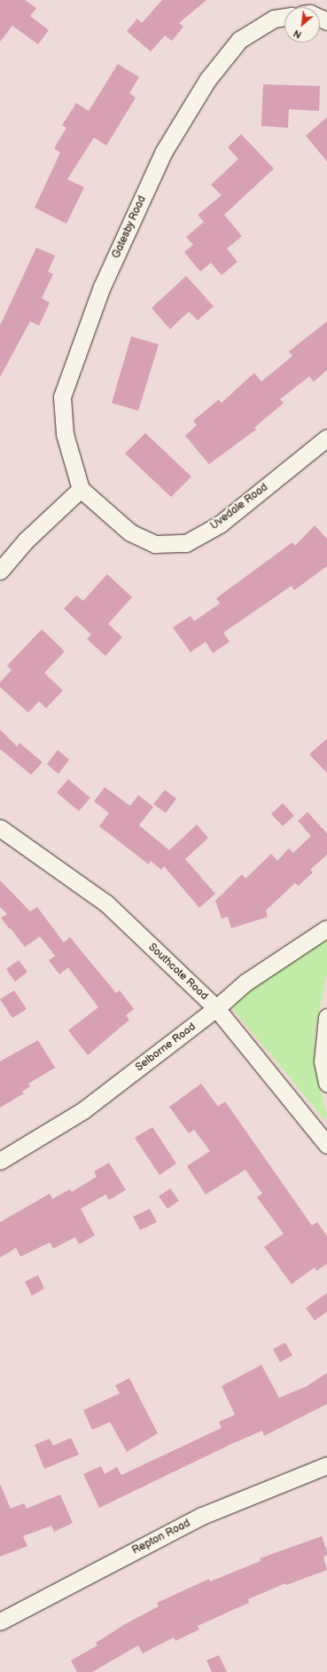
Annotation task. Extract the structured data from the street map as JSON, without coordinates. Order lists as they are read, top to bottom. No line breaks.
{"streets":{"street":["Gatesby Road","Uvedale Road","Southcote Road","Selborne Road","Repton Road"]},"crossings":[["Gatesby Road","Uvedale Road"],["Southcote Road","Selborne Road"]],"north":"bottom left"}
